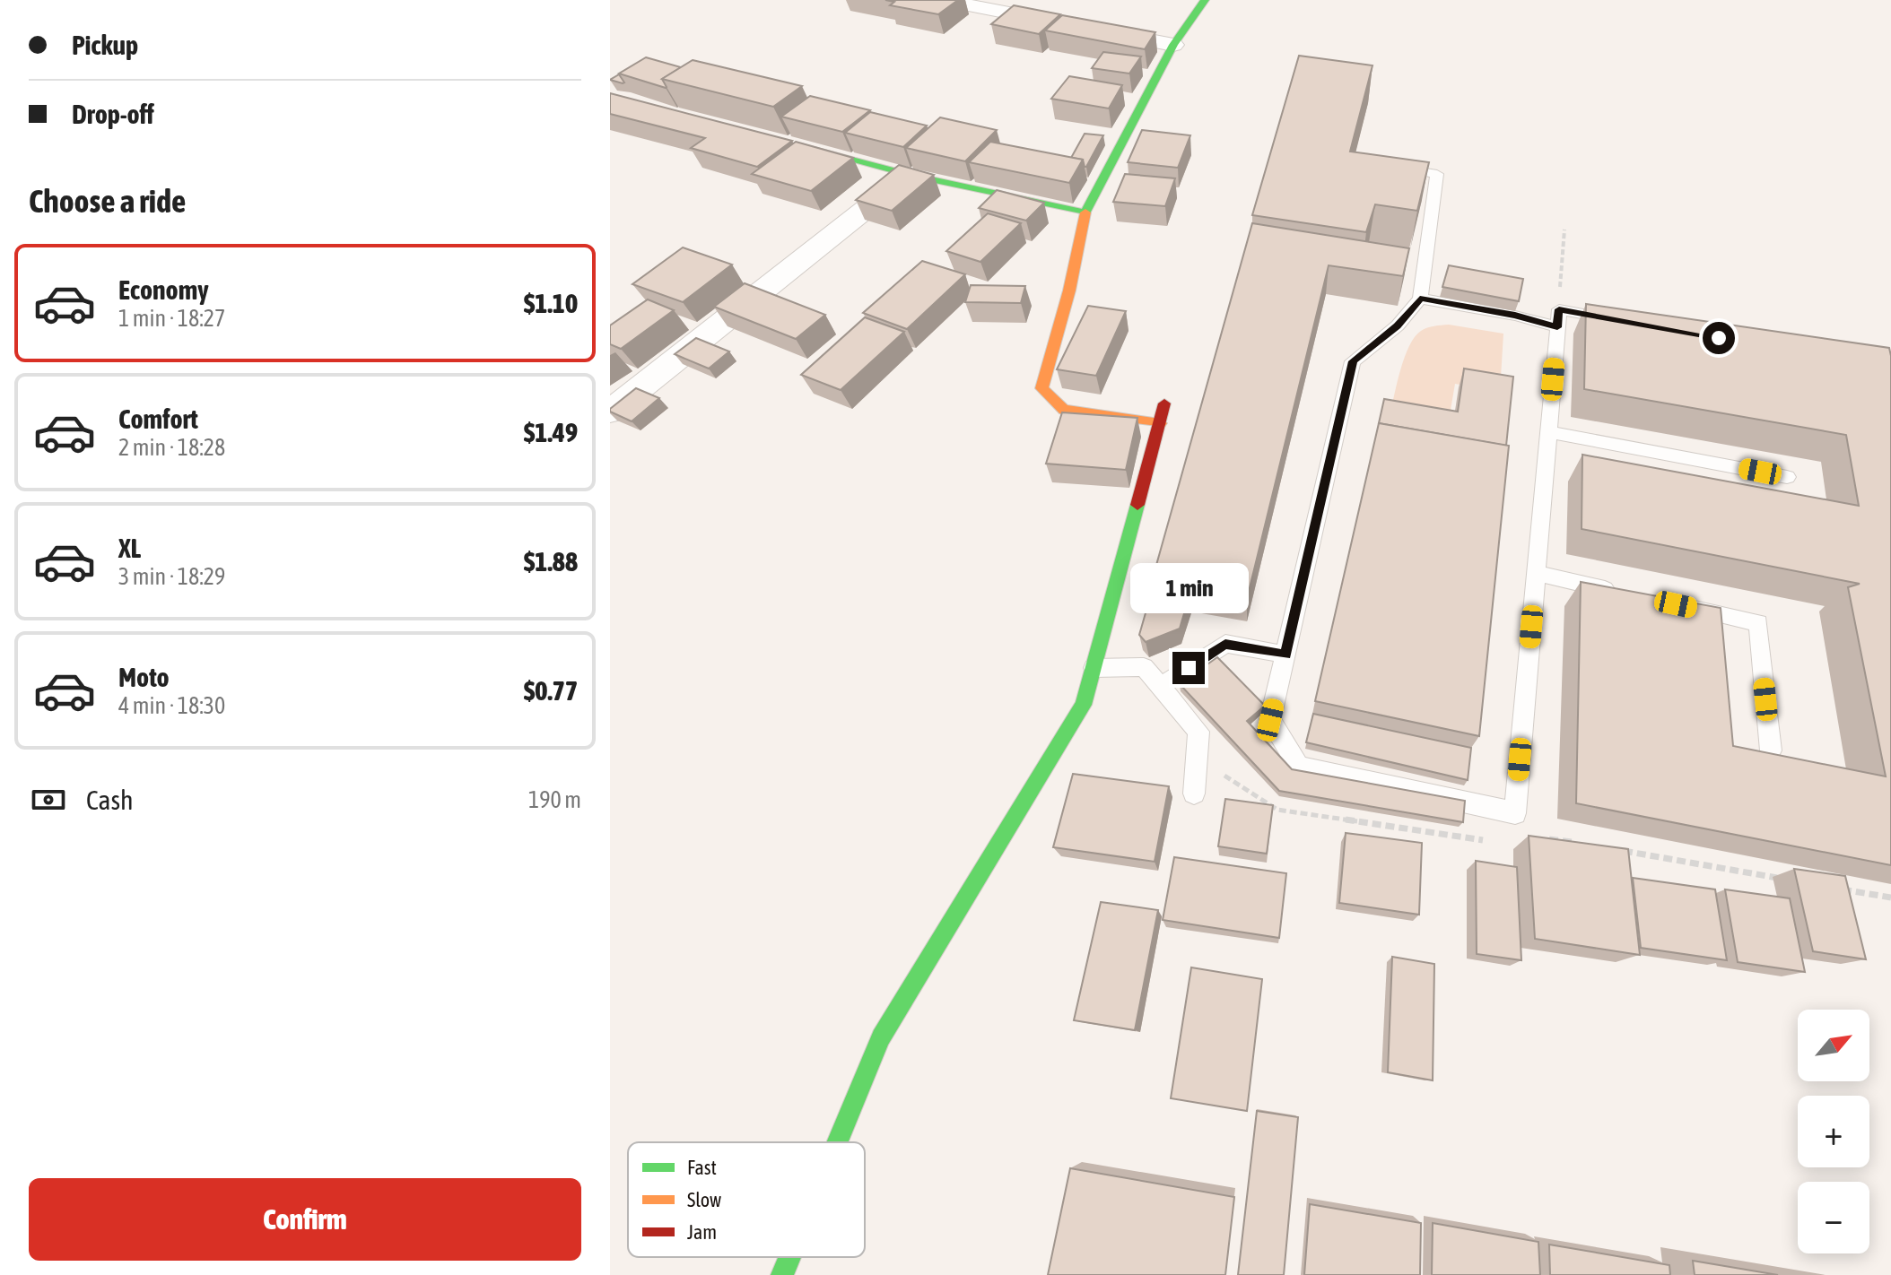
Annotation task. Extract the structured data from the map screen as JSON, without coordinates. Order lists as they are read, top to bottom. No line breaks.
{"legend":["Fast","Slow","Jam"],"north":"top right","page":{"banner":["Pickup","Drop-off"],"heading":"Choose a ride","list":[{"name":"Economy","note":"1 min · 18:27","value":"$1.10"},{"name":"Comfort","note":"2 min · 18:28","value":"$1.49"},{"name":"XL","note":"3 min · 18:29","value":"$1.88"},{"name":"Moto","note":"4 min · 18:30","value":"$0.77"}],"bubble":"1 min","pay":["Cash","190 m"],"map_buttons":["+","−"],"buttons":"Confirm"}}
